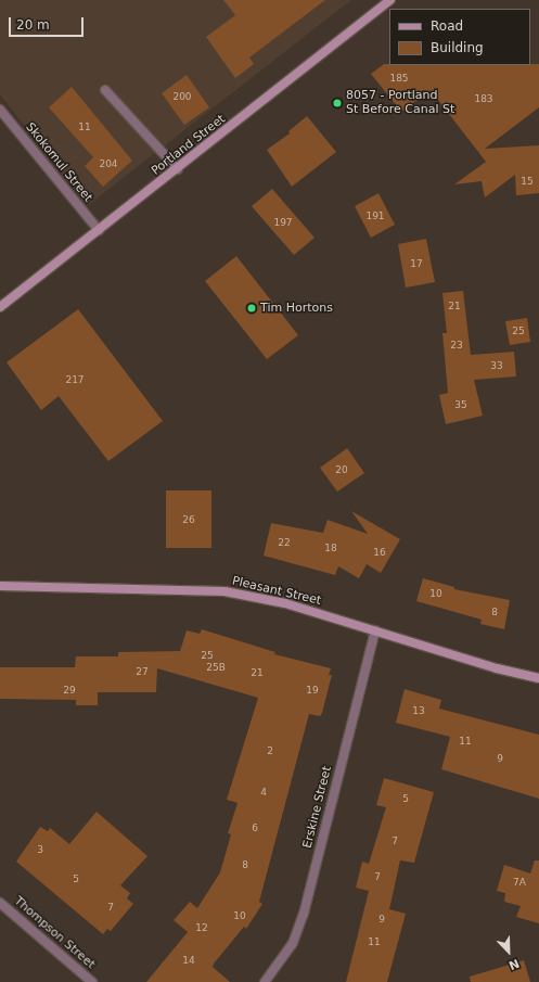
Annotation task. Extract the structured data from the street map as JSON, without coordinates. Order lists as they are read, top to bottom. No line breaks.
{"streets":{"main road":["Portland Street","Pleasant Street"],"street":["Skokomul Street","Erskine Street","Thompson Street"]},"crossings":[["Portland Street","Skokomul Street"],["Pleasant Street","Erskine Street"]],"places":["8057 - Portland St Before Canal St","Tim Hortons"],"house_numbers":["185","200","183","11","204","15","191","197","17","21","25","23","33","217","35","20","26","22","18","16","10","8","25","25B","27","21","29","19","13","11","2","9","4","5","6","7","3","8","7","5","7A","7","10","9","12","11","14"],"legend":["Road","Building"],"scale_bar":"20 m","north":"bottom right"}
